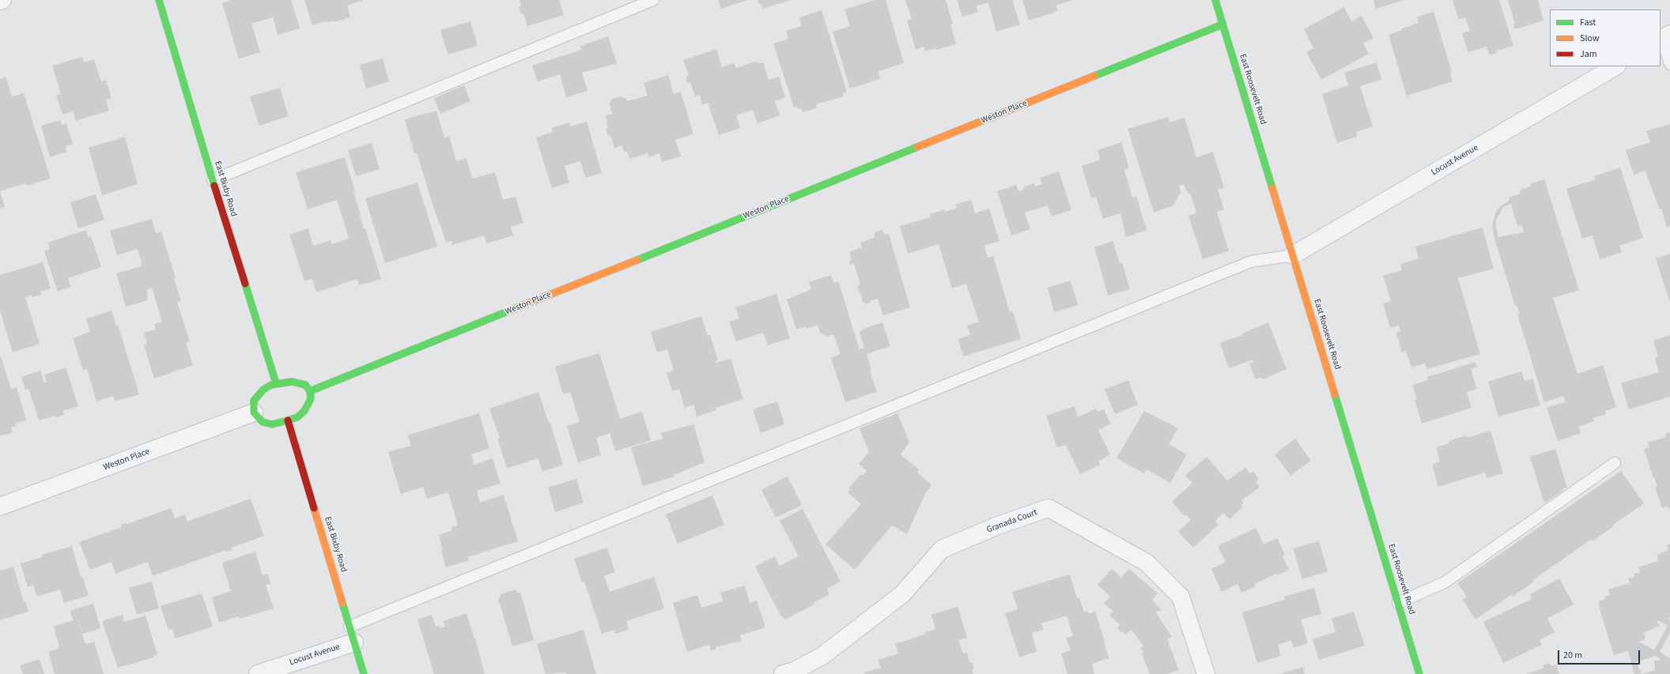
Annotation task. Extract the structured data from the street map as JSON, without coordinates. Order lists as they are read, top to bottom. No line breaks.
{"streets":{"street":["East Roosevelt Road","Weston Place","Locust Avenue","East Bixby Road","Granada Court"]},"crossings":[["East Roosevelt Road","Weston Place"],["East Roosevelt Road","Locust Avenue"],["Weston Place","East Bixby Road"],["Locust Avenue","East Bixby Road"]],"legend":["Fast","Slow","Jam"],"scale_bar":"20 m"}
